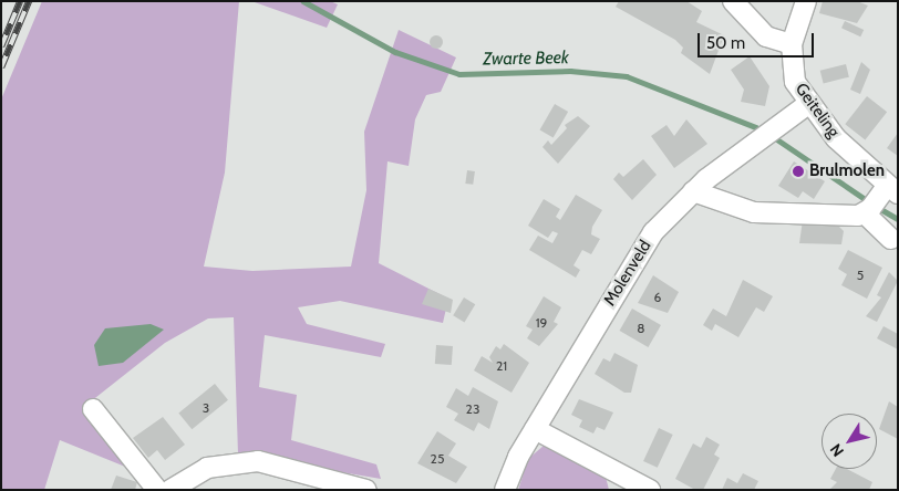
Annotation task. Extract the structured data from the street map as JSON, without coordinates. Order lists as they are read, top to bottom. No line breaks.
{"streets":{"street":["Geiteling","Molenveld"]},"crossings":[["Geiteling","Molenveld"]],"water":["Zwarte Beek"],"places":["Brulmolen"],"house_numbers":["5","6","19","8","21","3","23","25"],"scale_bar":"50 m","north":"bottom left"}
